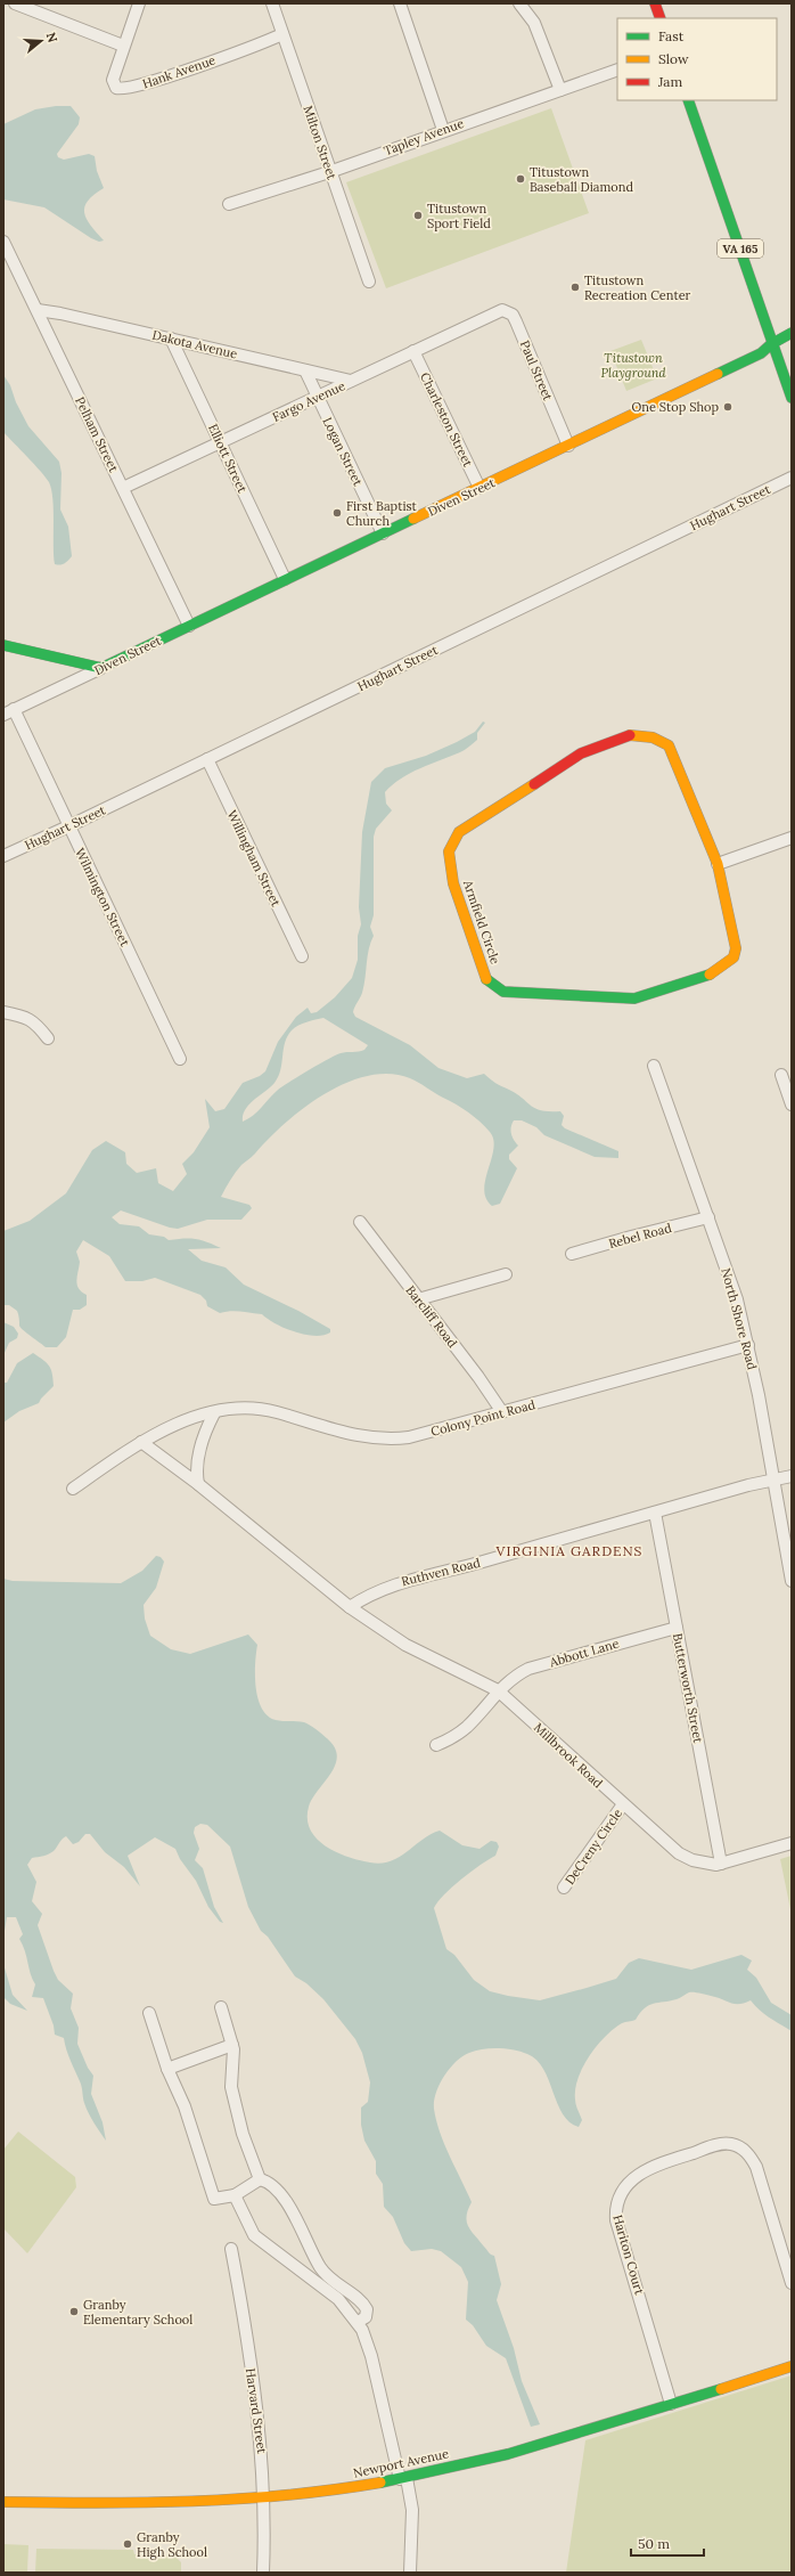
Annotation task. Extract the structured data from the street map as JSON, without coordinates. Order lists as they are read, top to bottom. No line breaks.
{"streets":{"street":["Hank Avenue","Tapley Avenue","Milton Street","VA 165","Dakota Avenue","Paul Street","Fargo Avenue","Charleston Street","Pelham Street","Logan Street","Elliott Street","Diven Street","Hughart Street","Willingham Street","Wilmington Street","Armfield Circle","Rebel Road","Barcliff Road","North Shore Road","Colony Point Road","Ruthven Road","Abbott Lane","Butterworth Street","Millbrook Road","DeCreny Circle","Hariton Court","Harvard Street","Newport Avenue"]},"crossings":[["Hank Avenue","Milton Street"],["Tapley Avenue","Milton Street"],["VA 165","Diven Street"],["Dakota Avenue","Fargo Avenue"],["Dakota Avenue","Pelham Street"],["Dakota Avenue","Logan Street"],["Dakota Avenue","Elliott Street"],["Paul Street","Fargo Avenue"],["Paul Street","Diven Street"],["Fargo Avenue","Charleston Street"],["Fargo Avenue","Pelham Street"],["Fargo Avenue","Logan Street"],["Fargo Avenue","Elliott Street"],["Charleston Street","Diven Street"],["Pelham Street","Diven Street"],["Logan Street","Diven Street"],["Elliott Street","Diven Street"],["Diven Street","Wilmington Street"],["Hughart Street","Willingham Street"],["Hughart Street","Wilmington Street"],["Rebel Road","North Shore Road"],["Barcliff Road","Colony Point Road"],["North Shore Road","Colony Point Road"],["North Shore Road","Ruthven Road"],["Ruthven Road","Butterworth Street"],["Ruthven Road","Millbrook Road"],["Abbott Lane","Butterworth Street"],["Abbott Lane","Millbrook Road"],["Butterworth Street","Millbrook Road"],["Millbrook Road","DeCreny Circle"],["Hariton Court","Newport Avenue"],["Harvard Street","Newport Avenue"]],"districts":["VIRGINIA GARDENS"],"parks":["Titustown Playground"],"places":["Titustown Baseball Diamond","Titustown Sport Field","Titustown Recreation Center","One Stop Shop","First Baptist Church","Granby Elementary School","Granby High School"],"legend":["Fast","Slow","Jam"],"scale_bar":"50 m","north":"right"}
